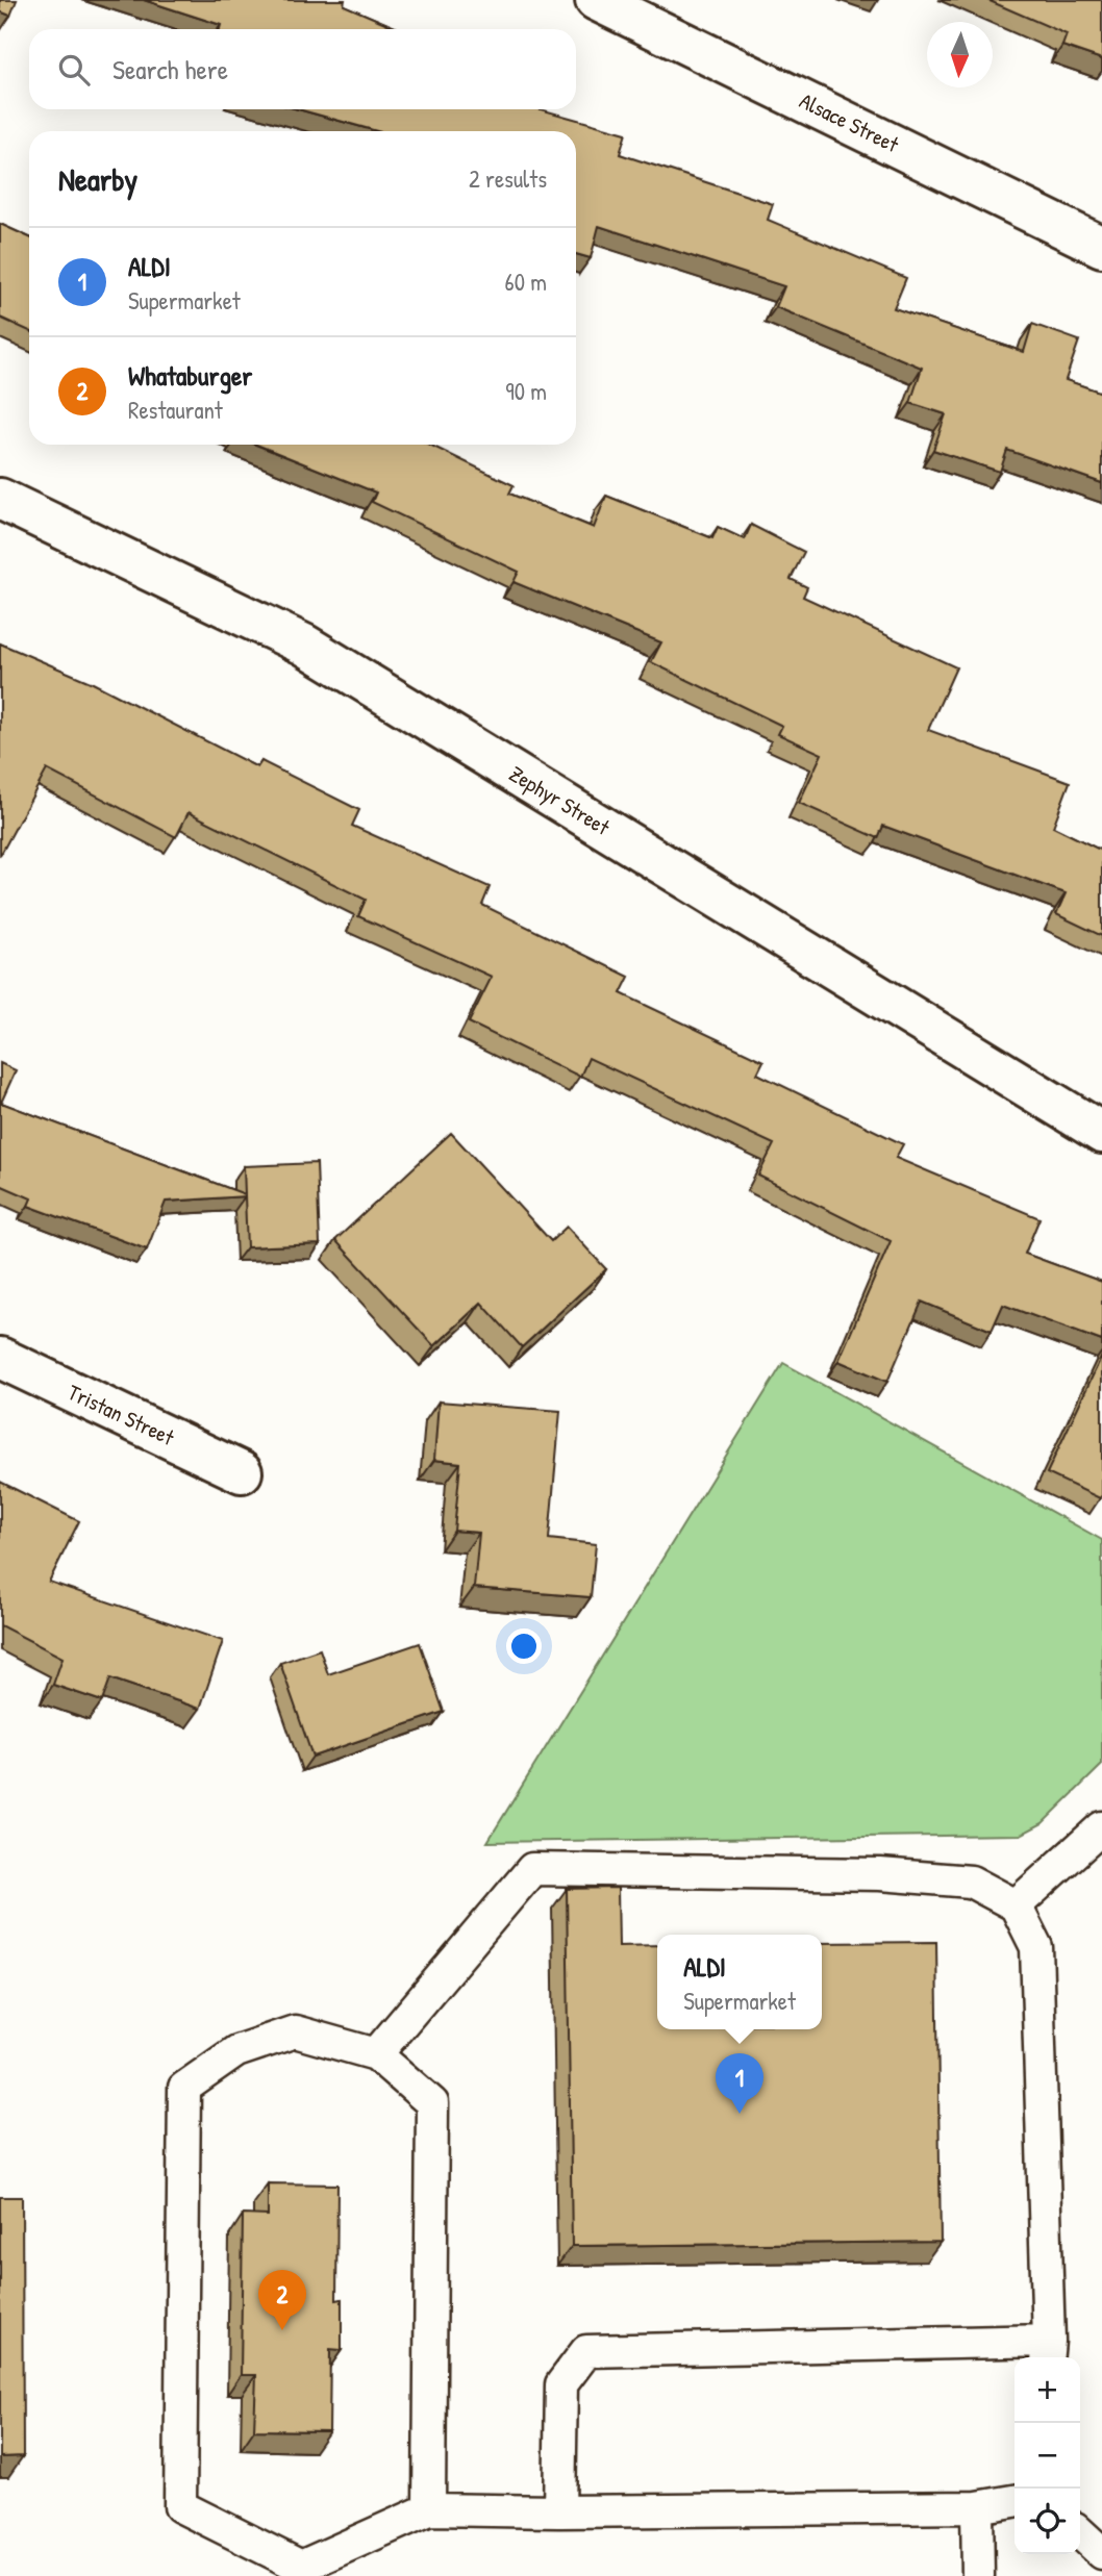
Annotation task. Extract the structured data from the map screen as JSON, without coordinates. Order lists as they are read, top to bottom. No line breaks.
{"streets":{"street":["Alsace Street","Zephyr Street","Tristan Street"]},"north":"bottom","page":{"search":"Search here","heading":["Nearby","2 results"],"list":[{"mark":"1","name":"ALDI","note":"Supermarket","value":"60 m"},{"mark":"2","name":"Whataburger","note":"Restaurant","value":"90 m"}],"popup":["ALDI","Supermarket"],"pins":["1","2"],"map_buttons":["+","−"]}}
